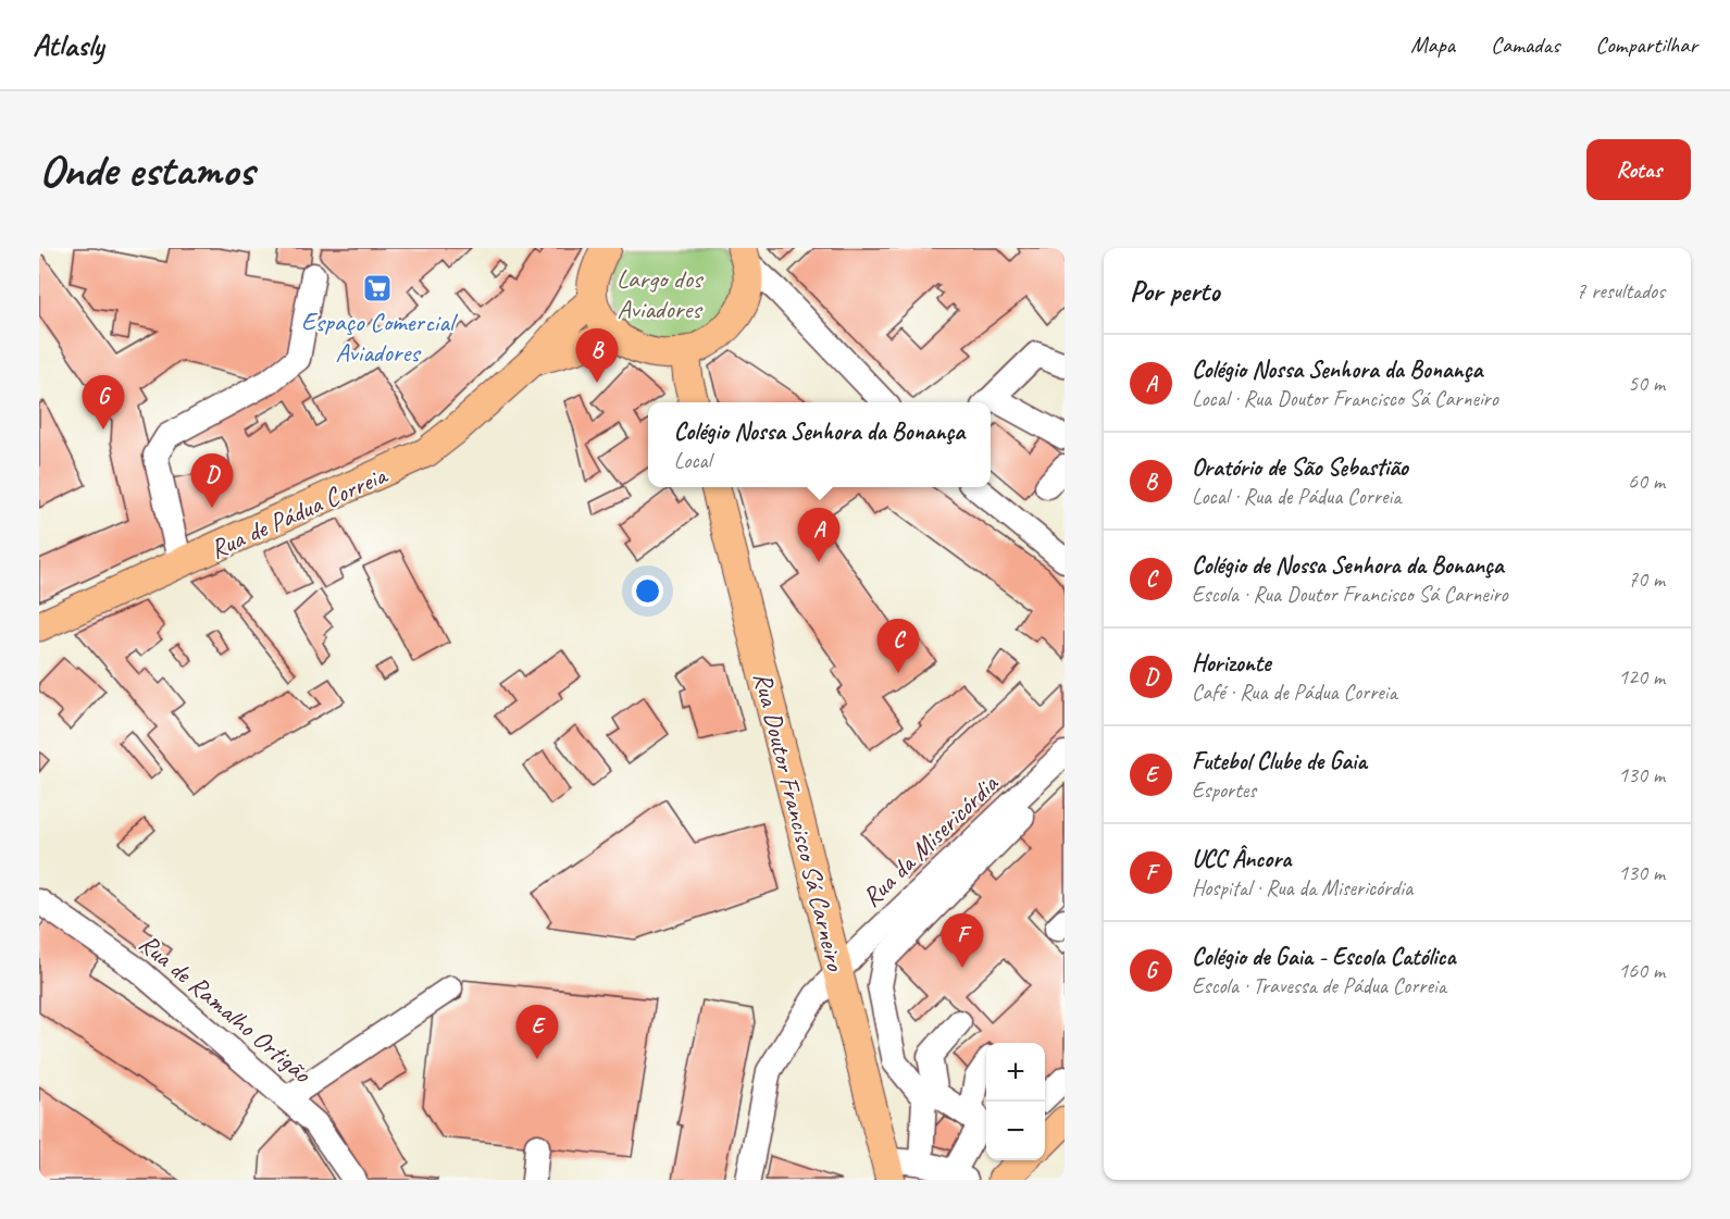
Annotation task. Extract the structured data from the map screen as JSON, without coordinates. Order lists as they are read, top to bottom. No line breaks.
{"streets":{"main road":["Rua de Pádua Correia","Rua Doutor Francisco Sá Carneiro"],"street":["Rua da Misericórdia","Rua de Ramalho Ortigão"]},"crossings":[["Rua Doutor Francisco Sá Carneiro","Rua da Misericórdia"]],"parks":["Largo dos Aviadores"],"places":{"supermarket":["Espaço Comercial Aviadores"]},"page":{"header":"Atlasly","nav":["Mapa","Camadas","Compartilhar"],"buttons":"Rotas","title":"Onde estamos","heading":["Por perto","7 resultados"],"pins":["B","G","D","A","C","F","E"],"list":[{"mark":"A","name":"Colégio Nossa Senhora da Bonança","note":"Local · Rua Doutor Francisco Sá Carneiro","value":"50 m"},{"mark":"B","name":"Oratório de São Sebastião","note":"Local · Rua de Pádua Correia","value":"60 m"},{"mark":"C","name":"Colégio de Nossa Senhora da Bonança","note":"Escola · Rua Doutor Francisco Sá Carneiro","value":"70 m"},{"mark":"D","name":"Horizonte","note":"Café · Rua de Pádua Correia","value":"120 m"},{"mark":"E","name":"Futebol Clube de Gaia","note":"Esportes","value":"130 m"},{"mark":"F","name":"UCC Âncora","note":"Hospital · Rua da Misericórdia","value":"130 m"},{"mark":"G","name":"Colégio de Gaia - Escola Católica","note":"Escola · Travessa de Pádua Correia","value":"160 m"}],"popup":["Colégio Nossa Senhora da Bonança","Local"],"map_buttons":["+","−"]}}
